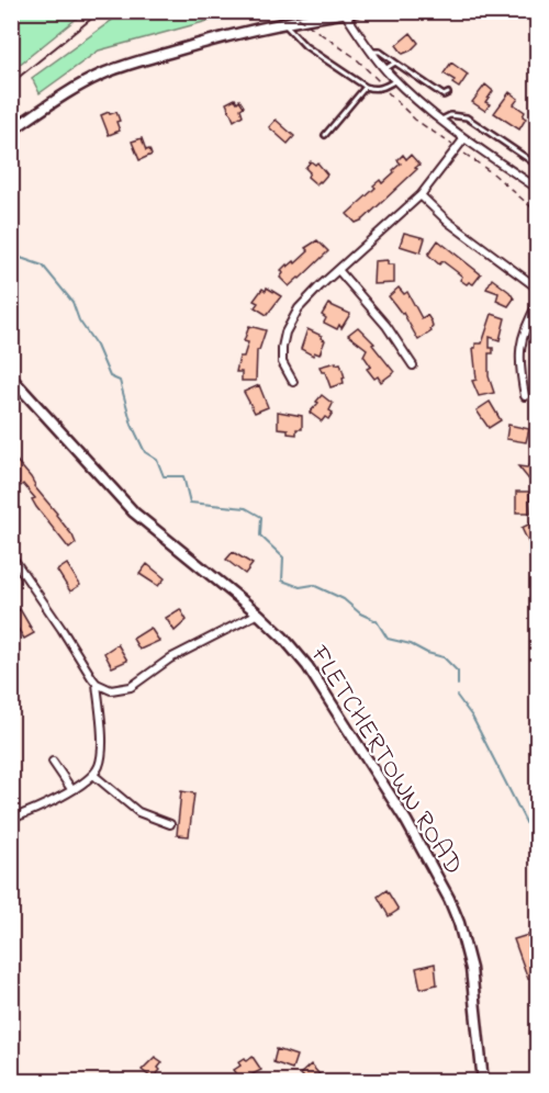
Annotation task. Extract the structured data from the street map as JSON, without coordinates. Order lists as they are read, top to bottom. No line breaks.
{"streets":{"street":["FLETCHERTOWN ROAD"]}}
